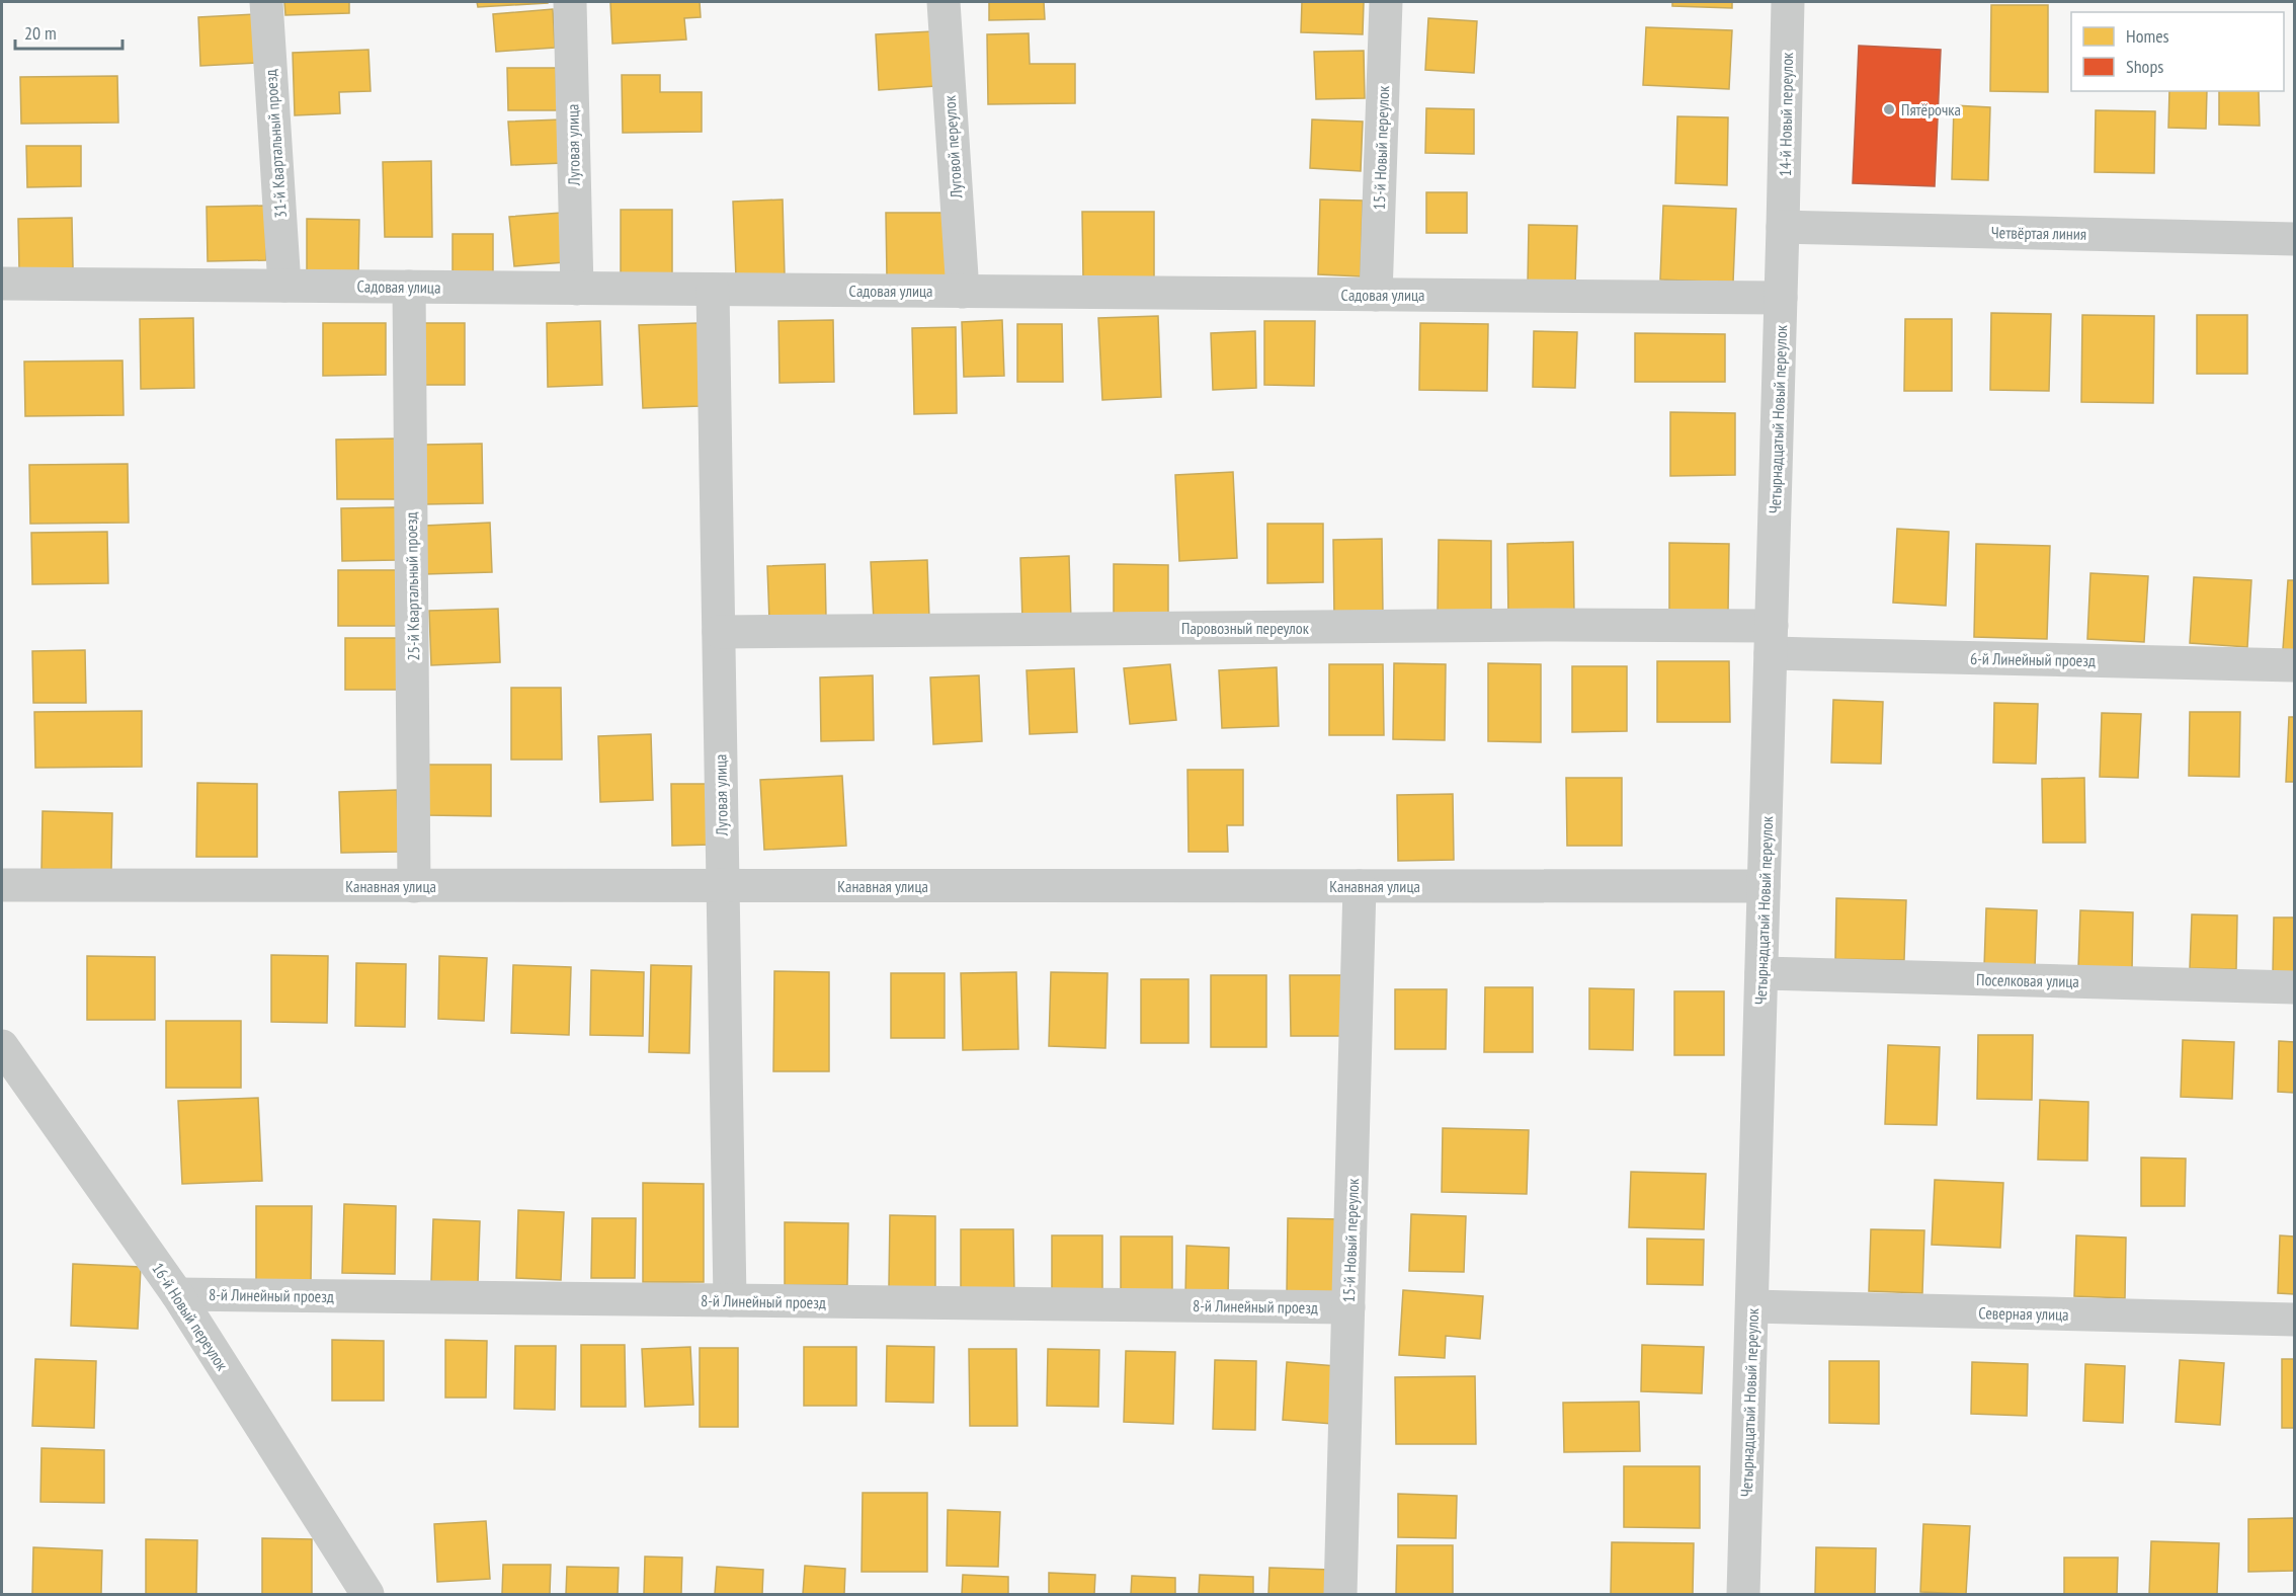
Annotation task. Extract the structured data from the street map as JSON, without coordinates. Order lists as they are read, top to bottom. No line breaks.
{"streets":{"street":["14-й Новый переулок","31-й Квартальный проезд","Луговая улица","Луговой переулок","15-й Новый переулок","Четвёртая линия","Садовая улица","Четырнадцатый Новый переулок","25-й Квартальный проезд","Паровозный переулок","6-й Линейный проезд","Канавная улица","Поселковая улица","8-й Линейный проезд","Северная улица","16-й Новый переулок"]},"crossings":[["14-й Новый переулок","Четвёртая линия"],["14-й Новый переулок","Четырнадцатый Новый переулок"],["31-й Квартальный проезд","Садовая улица"],["Луговая улица","Садовая улица"],["Луговая улица","Паровозный переулок"],["Луговая улица","Канавная улица"],["Луговая улица","8-й Линейный проезд"],["Луговой переулок","Садовая улица"],["15-й Новый переулок","Садовая улица"],["15-й Новый переулок","Канавная улица"],["15-й Новый переулок","8-й Линейный проезд"],["Четвёртая линия","Четырнадцатый Новый переулок"],["Садовая улица","Четырнадцатый Новый переулок"],["Садовая улица","25-й Квартальный проезд"],["Четырнадцатый Новый переулок","Паровозный переулок"],["Четырнадцатый Новый переулок","6-й Линейный проезд"],["Четырнадцатый Новый переулок","Канавная улица"],["Четырнадцатый Новый переулок","Поселковая улица"],["Четырнадцатый Новый переулок","Северная улица"],["25-й Квартальный проезд","Канавная улица"],["Паровозный переулок","6-й Линейный проезд"],["8-й Линейный проезд","16-й Новый переулок"]],"places":["Пятёрочка"],"legend":["Homes","Shops"],"scale_bar":"20 m"}
